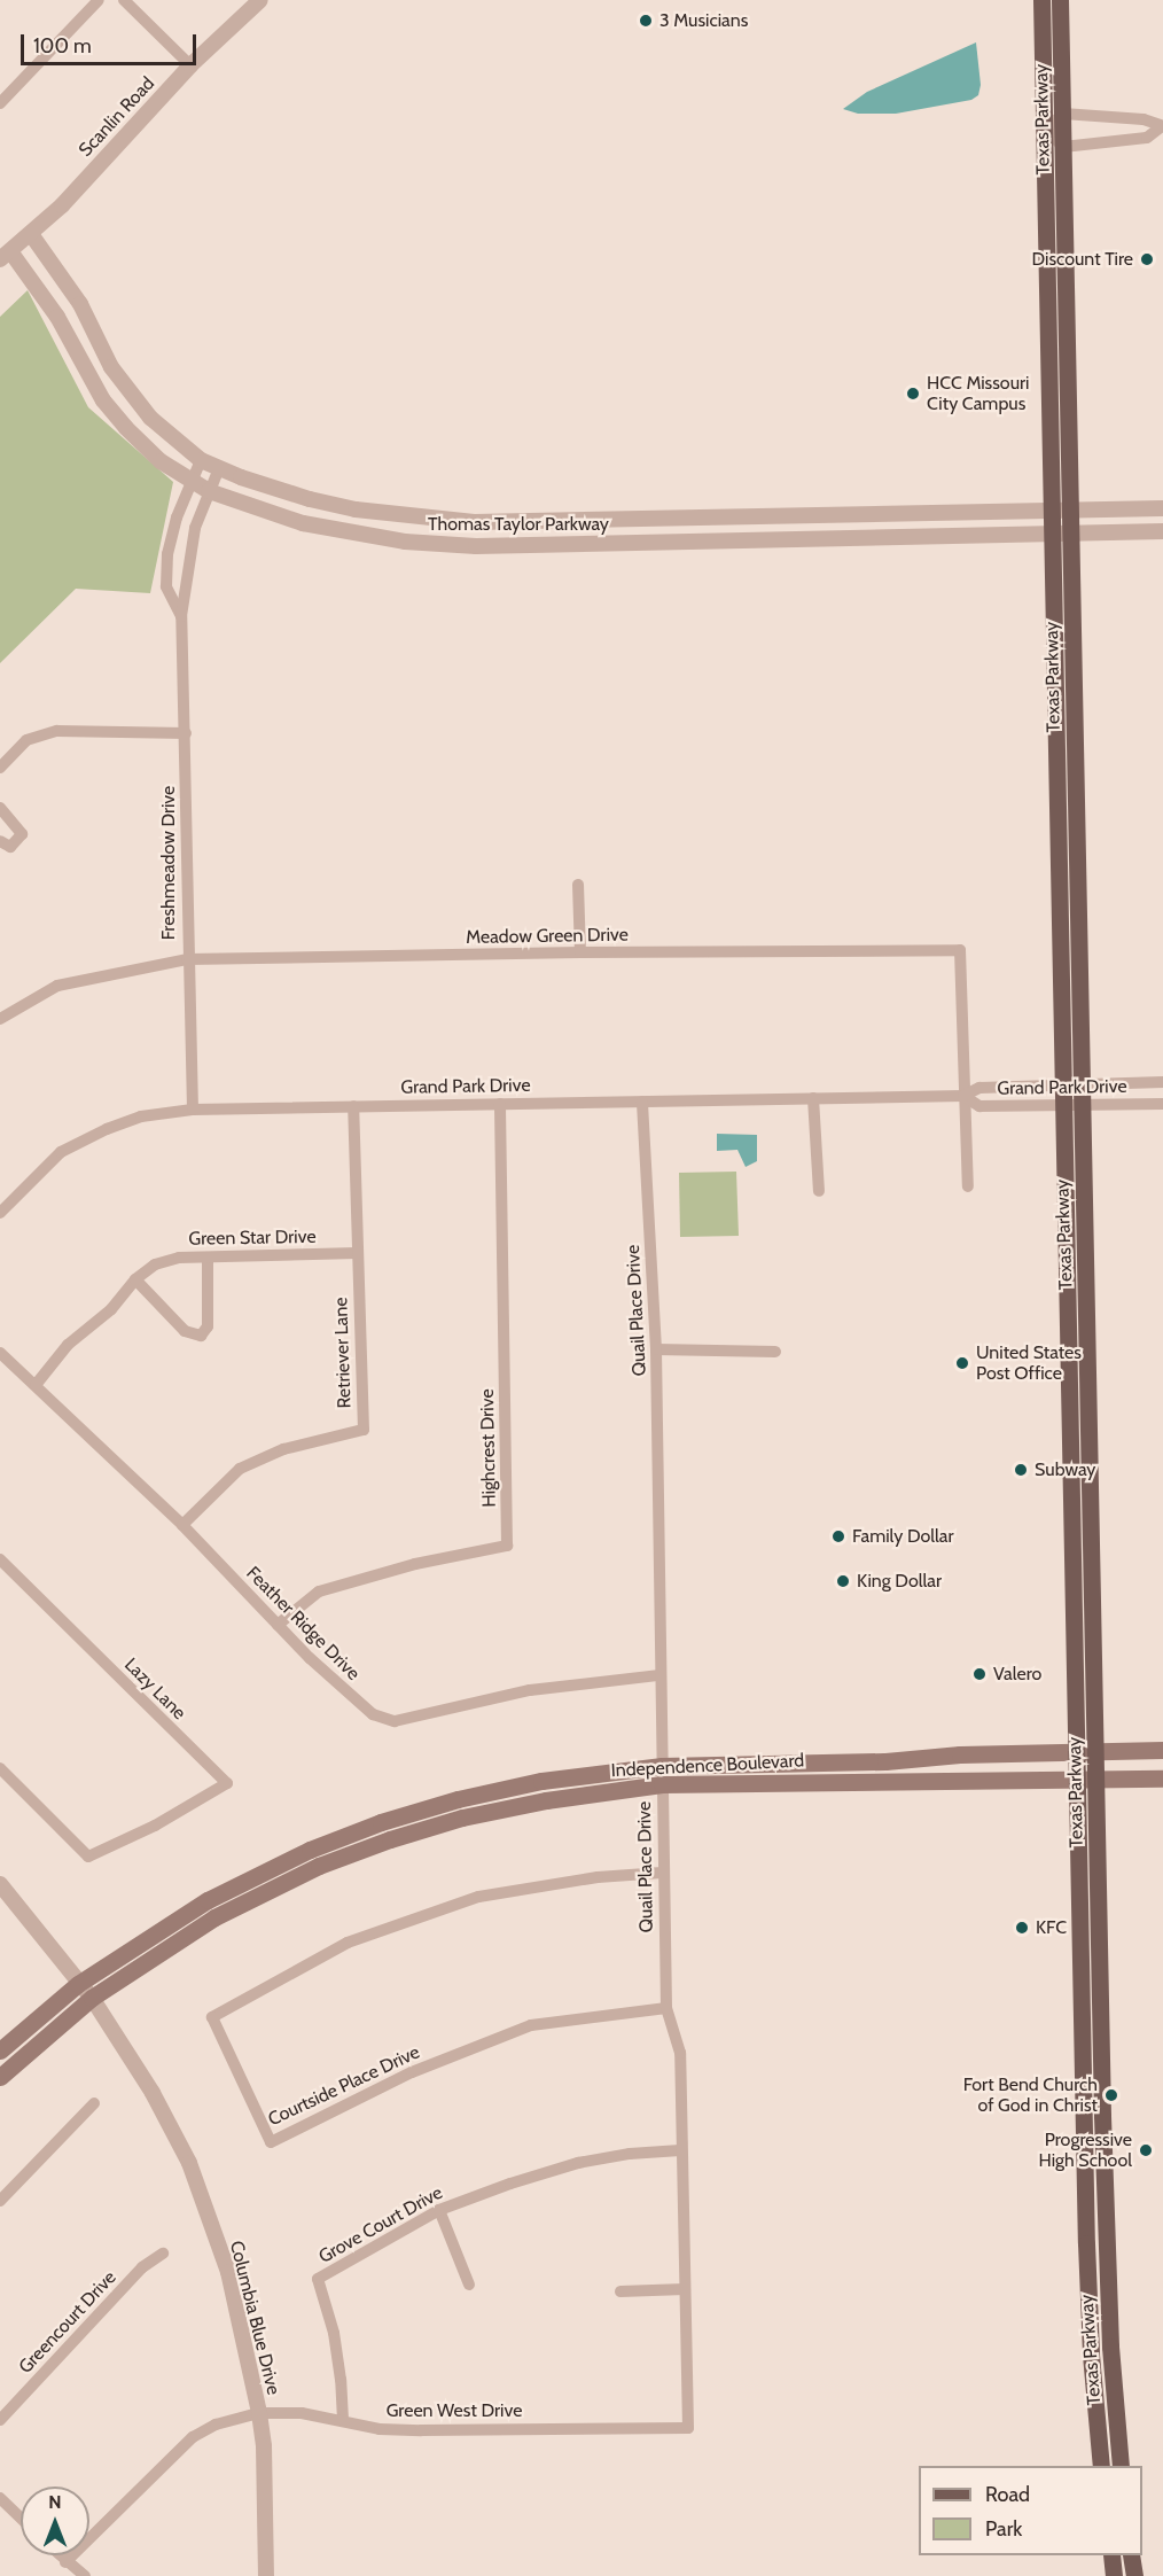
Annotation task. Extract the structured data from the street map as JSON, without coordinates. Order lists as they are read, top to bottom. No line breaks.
{"streets":{"main road":["Texas Parkway","Independence Boulevard"],"street":["Scanlin Road","Thomas Taylor Parkway","Freshmeadow Drive","Meadow Green Drive","Grand Park Drive","Green Star Drive","Quail Place Drive","Retriever Lane","Highcrest Drive","Feather Ridge Drive","Lazy Lane","Courtside Place Drive","Grove Court Drive","Columbia Blue Drive","Greencourt Drive","Green West Drive"]},"crossings":[["Scanlin Road","Thomas Taylor Parkway"],["Texas Parkway","Thomas Taylor Parkway"],["Texas Parkway","Grand Park Drive"],["Texas Parkway","Independence Boulevard"],["Thomas Taylor Parkway","Freshmeadow Drive"],["Freshmeadow Drive","Meadow Green Drive"],["Freshmeadow Drive","Grand Park Drive"],["Meadow Green Drive","Grand Park Drive"],["Grand Park Drive","Quail Place Drive"],["Grand Park Drive","Retriever Lane"],["Grand Park Drive","Highcrest Drive"],["Green Star Drive","Retriever Lane"],["Green Star Drive","Feather Ridge Drive"],["Quail Place Drive","Feather Ridge Drive"],["Quail Place Drive","Independence Boulevard"],["Quail Place Drive","Courtside Place Drive"],["Quail Place Drive","Grove Court Drive"],["Quail Place Drive","Green West Drive"],["Retriever Lane","Feather Ridge Drive"],["Highcrest Drive","Feather Ridge Drive"],["Independence Boulevard","Columbia Blue Drive"],["Grove Court Drive","Green West Drive"],["Columbia Blue Drive","Green West Drive"]],"places":["3 Musicians","Discount Tire","HCC Missouri City Campus","United States Post Office","Subway","Family Dollar","King Dollar","Valero","KFC","Fort Bend Church of God in Christ","Progressive High School"],"legend":["Road","Park"],"scale_bar":"100 m","north":"top"}
